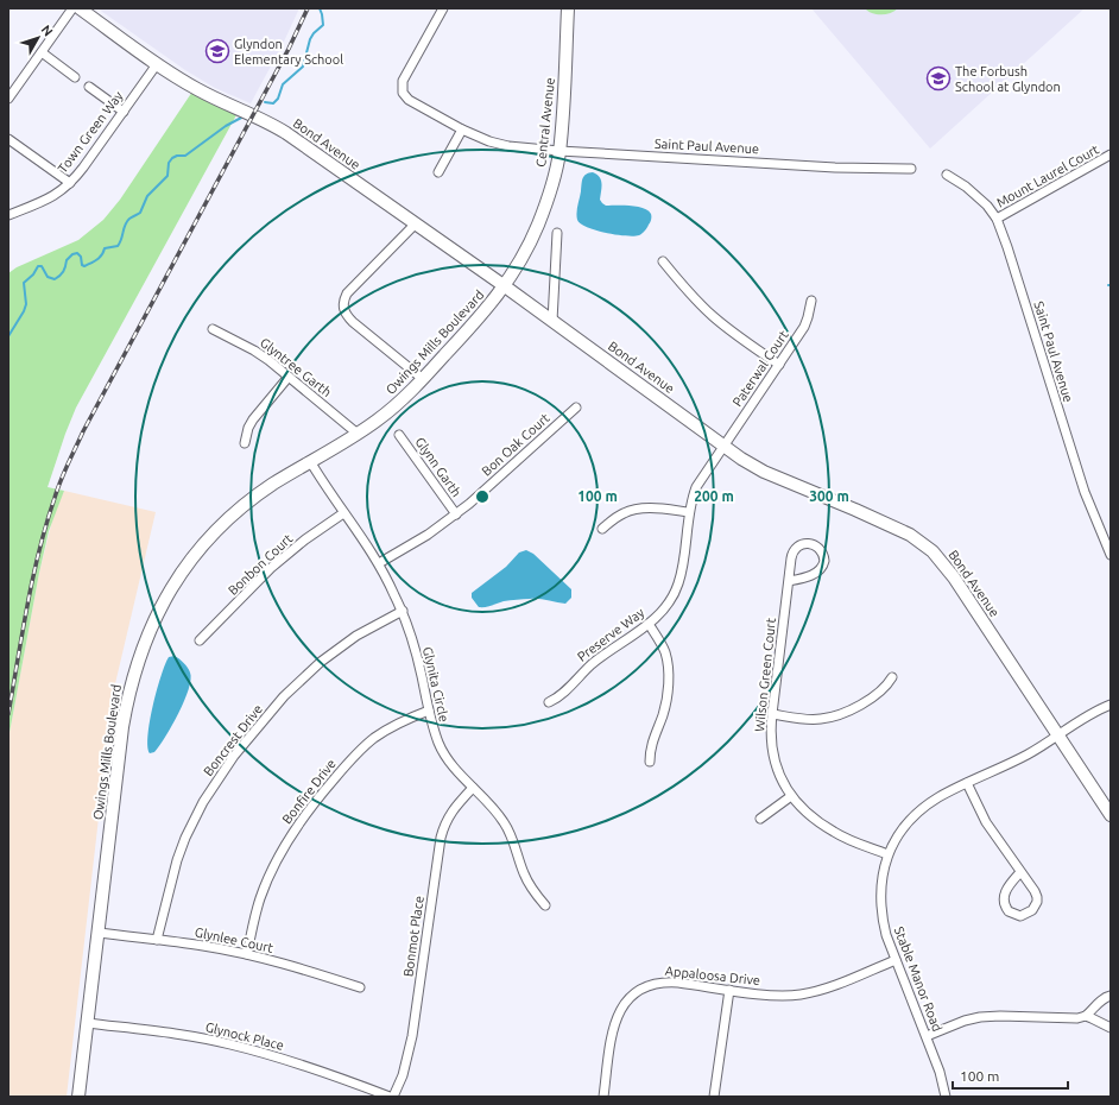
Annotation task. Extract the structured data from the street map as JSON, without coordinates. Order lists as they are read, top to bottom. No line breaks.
{"streets":{"street":["Central Avenue","Town Green Way","Bond Avenue","Saint Paul Avenue","Mount Laurel Court","Owings Mills Boulevard","Glyntree Garth","Paterwal Court","Bon Oak Court","Glynn Garth","Bonbon Court","Preserve Way","Wilson Green Court","Glynita Circle","Boncrest Drive","Bonfire Drive","Bonmot Place","Glynlee Court","Appaloosa Drive","Stable Manor Road","Glynock Place"]},"crossings":[["Central Avenue","Bond Avenue"],["Central Avenue","Saint Paul Avenue"],["Central Avenue","Owings Mills Boulevard"],["Town Green Way","Bond Avenue"],["Bond Avenue","Owings Mills Boulevard"],["Bond Avenue","Paterwal Court"],["Bond Avenue","Preserve Way"],["Bond Avenue","Stable Manor Road"],["Saint Paul Avenue","Mount Laurel Court"],["Owings Mills Boulevard","Glyntree Garth"],["Owings Mills Boulevard","Glynita Circle"],["Owings Mills Boulevard","Glynlee Court"],["Owings Mills Boulevard","Glynock Place"],["Paterwal Court","Preserve Way"],["Bon Oak Court","Glynn Garth"],["Bon Oak Court","Glynita Circle"],["Bonbon Court","Glynita Circle"],["Wilson Green Court","Stable Manor Road"],["Glynita Circle","Boncrest Drive"],["Glynita Circle","Bonfire Drive"],["Glynita Circle","Bonmot Place"],["Boncrest Drive","Glynlee Court"],["Bonfire Drive","Glynlee Court"],["Bonmot Place","Glynock Place"],["Appaloosa Drive","Stable Manor Road"]],"places":{"school or university":["Glyndon Elementary School","The Forbush School at Glyndon"]},"scale_bar":"100 m","north":"top right","rings":["100 m","200 m","300 m"]}
